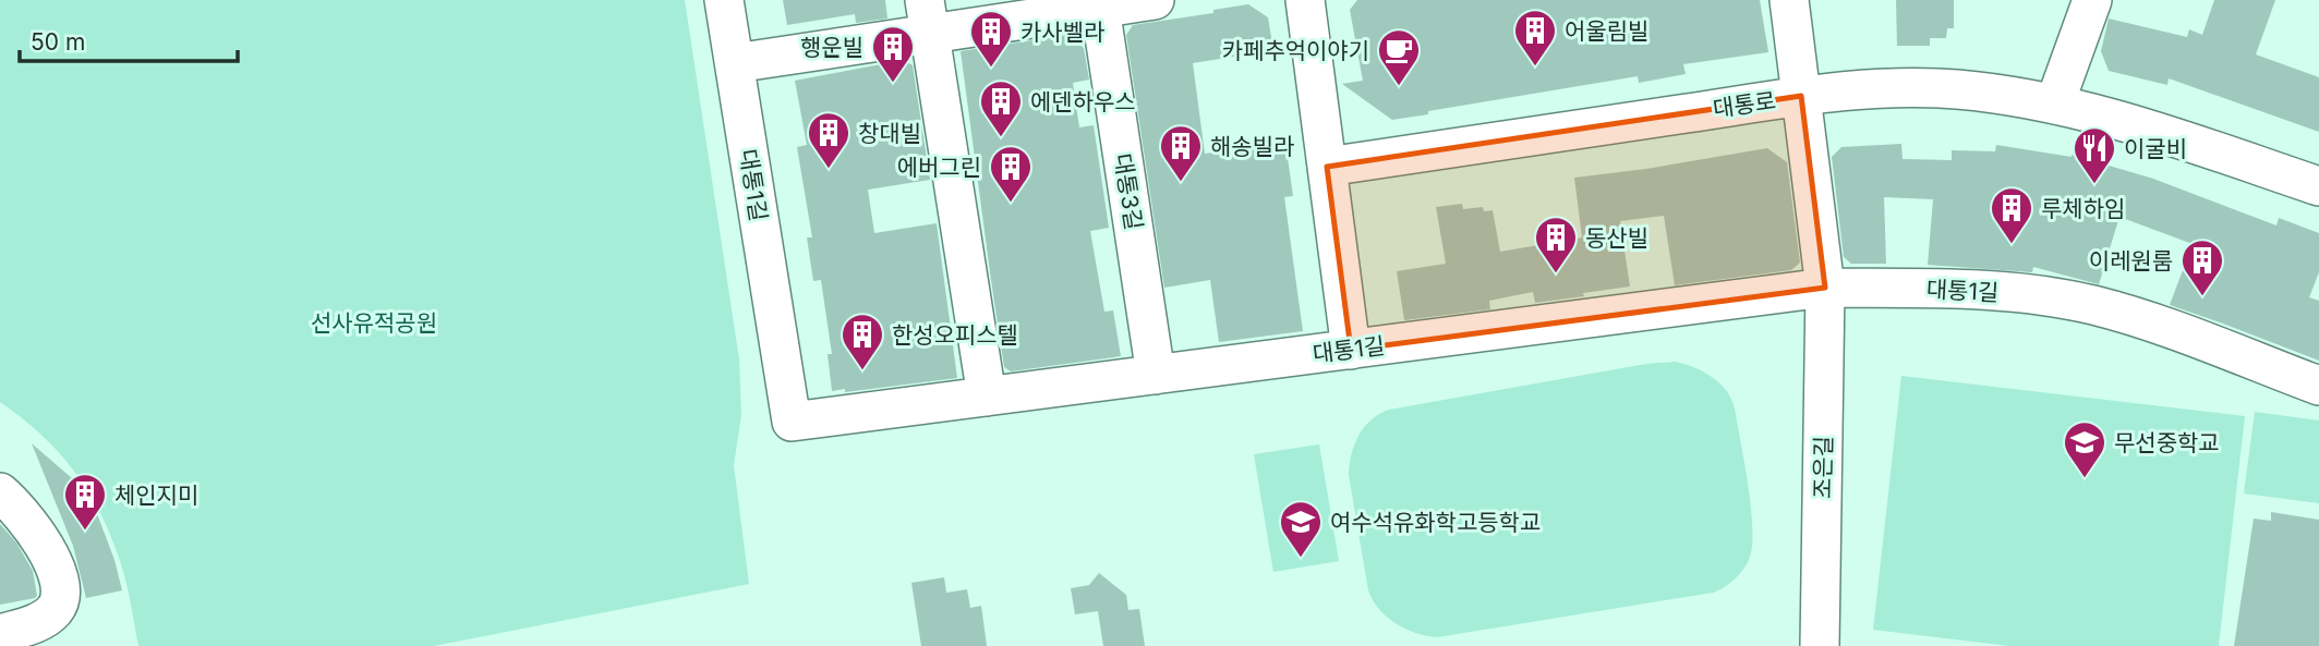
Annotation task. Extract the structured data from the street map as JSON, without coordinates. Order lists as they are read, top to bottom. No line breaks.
{"streets":{"street":["대통로","대통1길","대통3길","조은길"]},"crossings":[["대통로","조은길"],["대통1길","대통3길"],["대통1길","조은길"]],"parks":["선사유적공원"],"places":{"building":["어울림빌","카사벨라","행운빌","에덴하우스","창대빌","해송빌라","에버그린","루체하임","동산빌","이레원룸","한성오피스텔","체인지미"],"cafe":["카페추억이야기"],"restaurant":["이굴비"],"school or university":["무선중학교","여수석유화학고등학교"]},"scale_bar":"50 m"}
